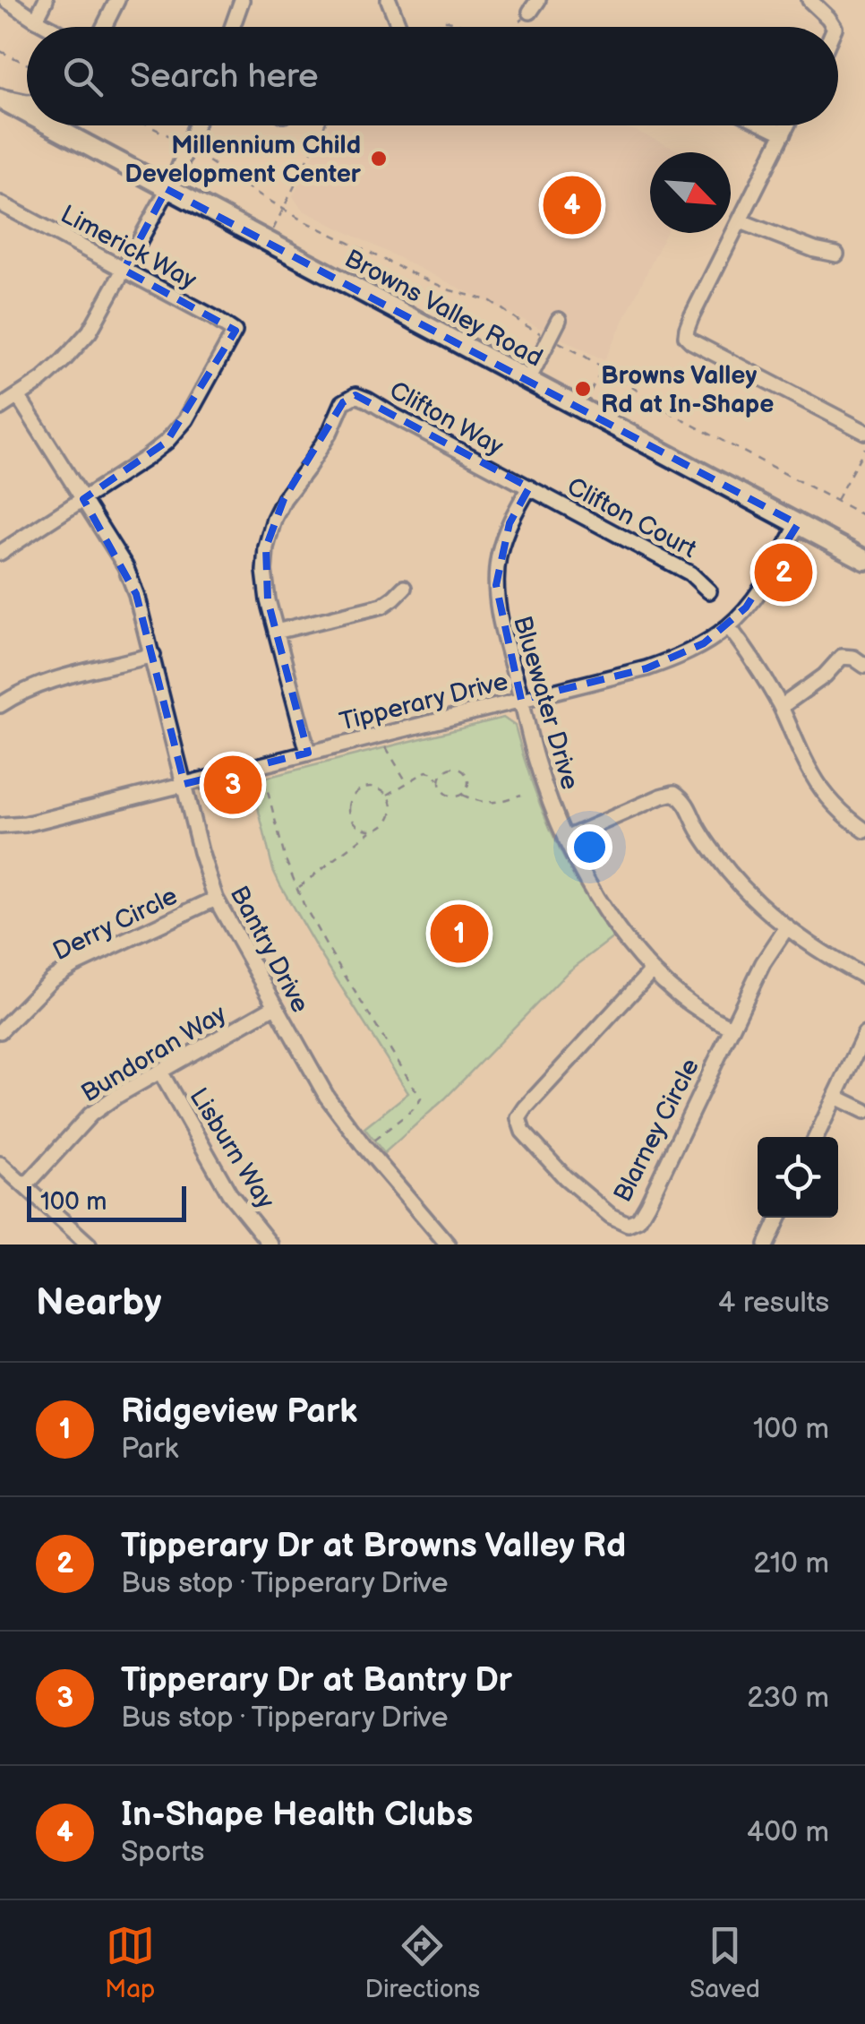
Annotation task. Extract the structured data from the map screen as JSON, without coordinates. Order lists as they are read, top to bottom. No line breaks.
{"streets":{"main road":["Browns Valley Road"],"street":["Limerick Way","Clifton Way","Clifton Court","Tipperary Drive","Bluewater Drive","Derry Circle","Bantry Drive","Bundoran Way","Blarney Circle","Lisburn Way"]},"crossings":[["Limerick Way","Bantry Drive"],["Browns Valley Road","Tipperary Drive"],["Clifton Way","Clifton Court"],["Clifton Way","Tipperary Drive"],["Clifton Way","Bluewater Drive"],["Clifton Court","Bluewater Drive"],["Tipperary Drive","Bluewater Drive"],["Tipperary Drive","Bantry Drive"],["Bluewater Drive","Blarney Circle"],["Derry Circle","Bantry Drive"],["Bantry Drive","Bundoran Way"],["Bundoran Way","Lisburn Way"]],"places":["Millennium Child Development Center","Browns Valley Rd at In-Shape"],"scale_bar":"100 m","north":"bottom right","page":{"search":"Search here","pins":["4","2","3","1"],"scale":"100 m","heading":["Nearby","4 results"],"list":[{"mark":"1","name":"Ridgeview Park","note":"Park","value":"100 m"},{"mark":"2","name":"Tipperary Dr at Browns Valley Rd","note":"Bus stop · Tipperary Drive","value":"210 m"},{"mark":"3","name":"Tipperary Dr at Bantry Dr","note":"Bus stop · Tipperary Drive","value":"230 m"},{"mark":"4","name":"In-Shape Health Clubs","note":"Sports","value":"400 m"}],"nav":["Map","Directions","Saved"]}}
